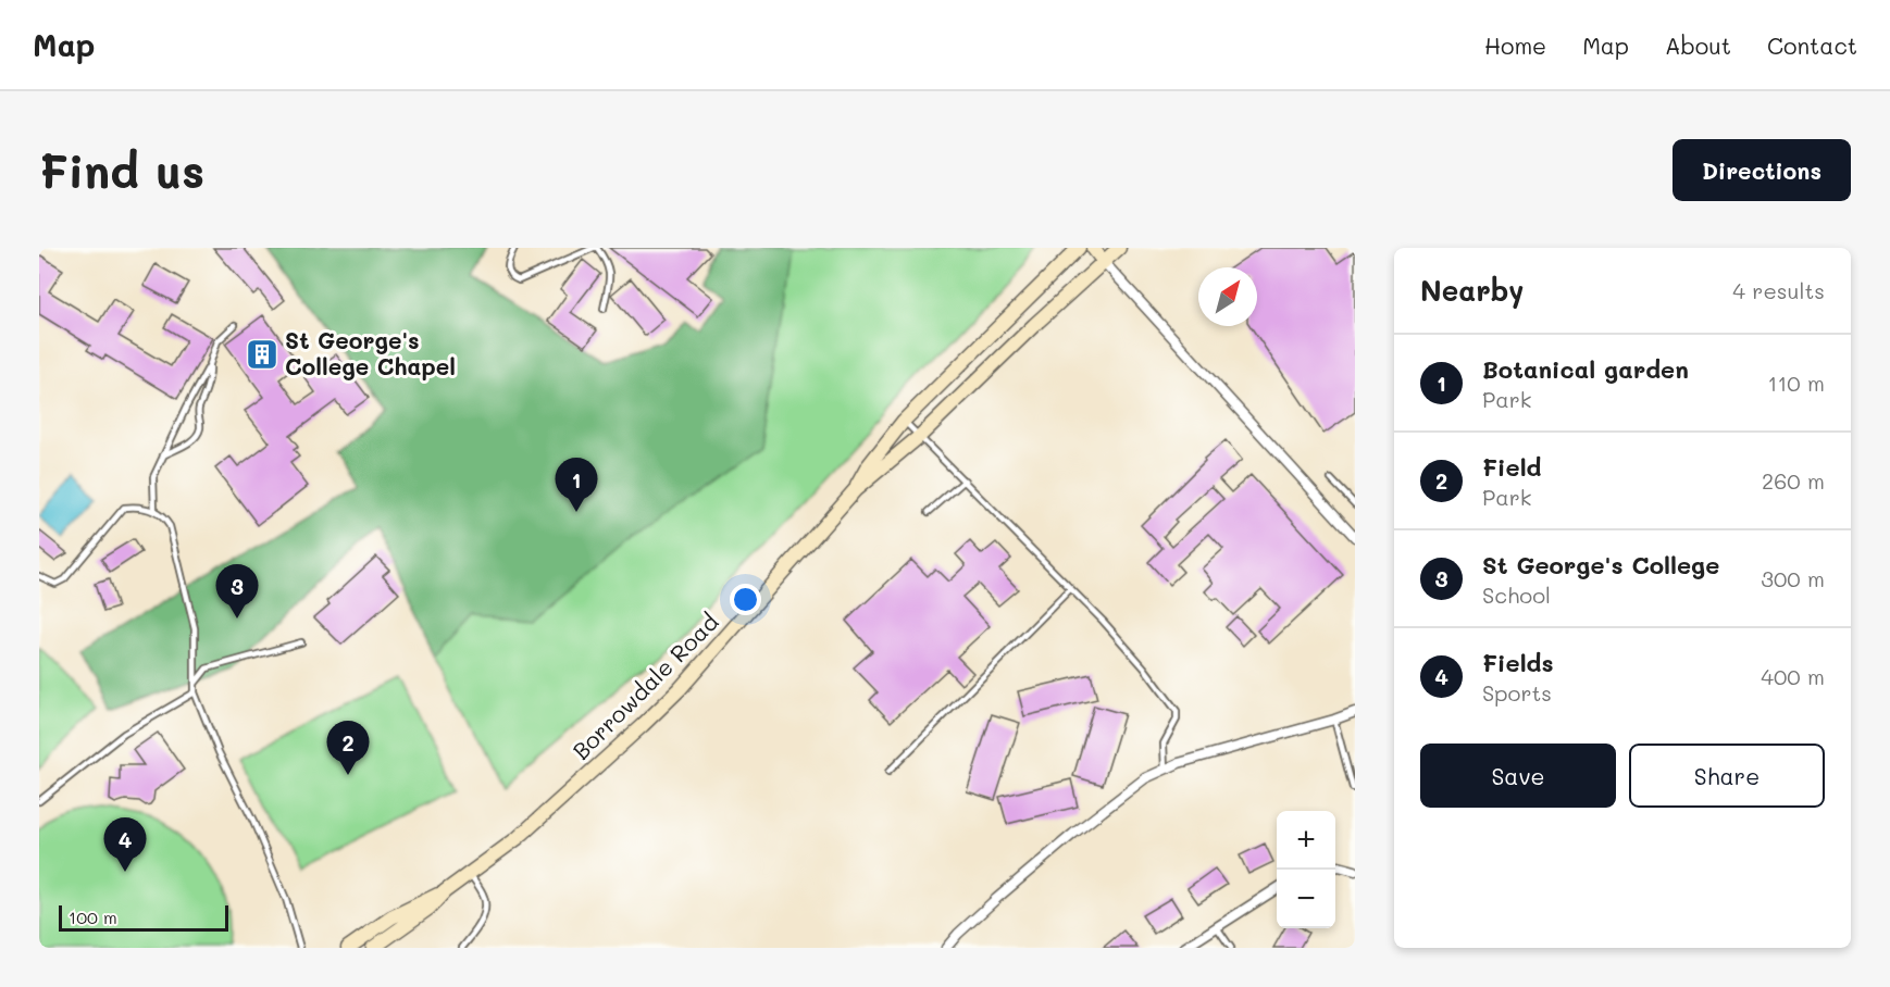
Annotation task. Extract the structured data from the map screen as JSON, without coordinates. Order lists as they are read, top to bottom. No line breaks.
{"streets":{"main road":["Borrowdale Road"]},"places":{"building":["St George's College Chapel"]},"scale_bar":"100 m","north":"top right","page":{"header":"Map","nav":["Home","Map","About","Contact"],"buttons":["Directions",["Save","Share"]],"title":"Find us","heading":["Nearby","4 results"],"list":[{"mark":"1","name":"Botanical garden","note":"Park","value":"110 m"},{"mark":"2","name":"Field","note":"Park","value":"260 m"},{"mark":"3","name":"St George's College","note":"School","value":"300 m"},{"mark":"4","name":"Fields","note":"Sports","value":"400 m"}],"pins":["1","3","2","4"],"map_buttons":["+","−"],"scale":"100 m"}}
